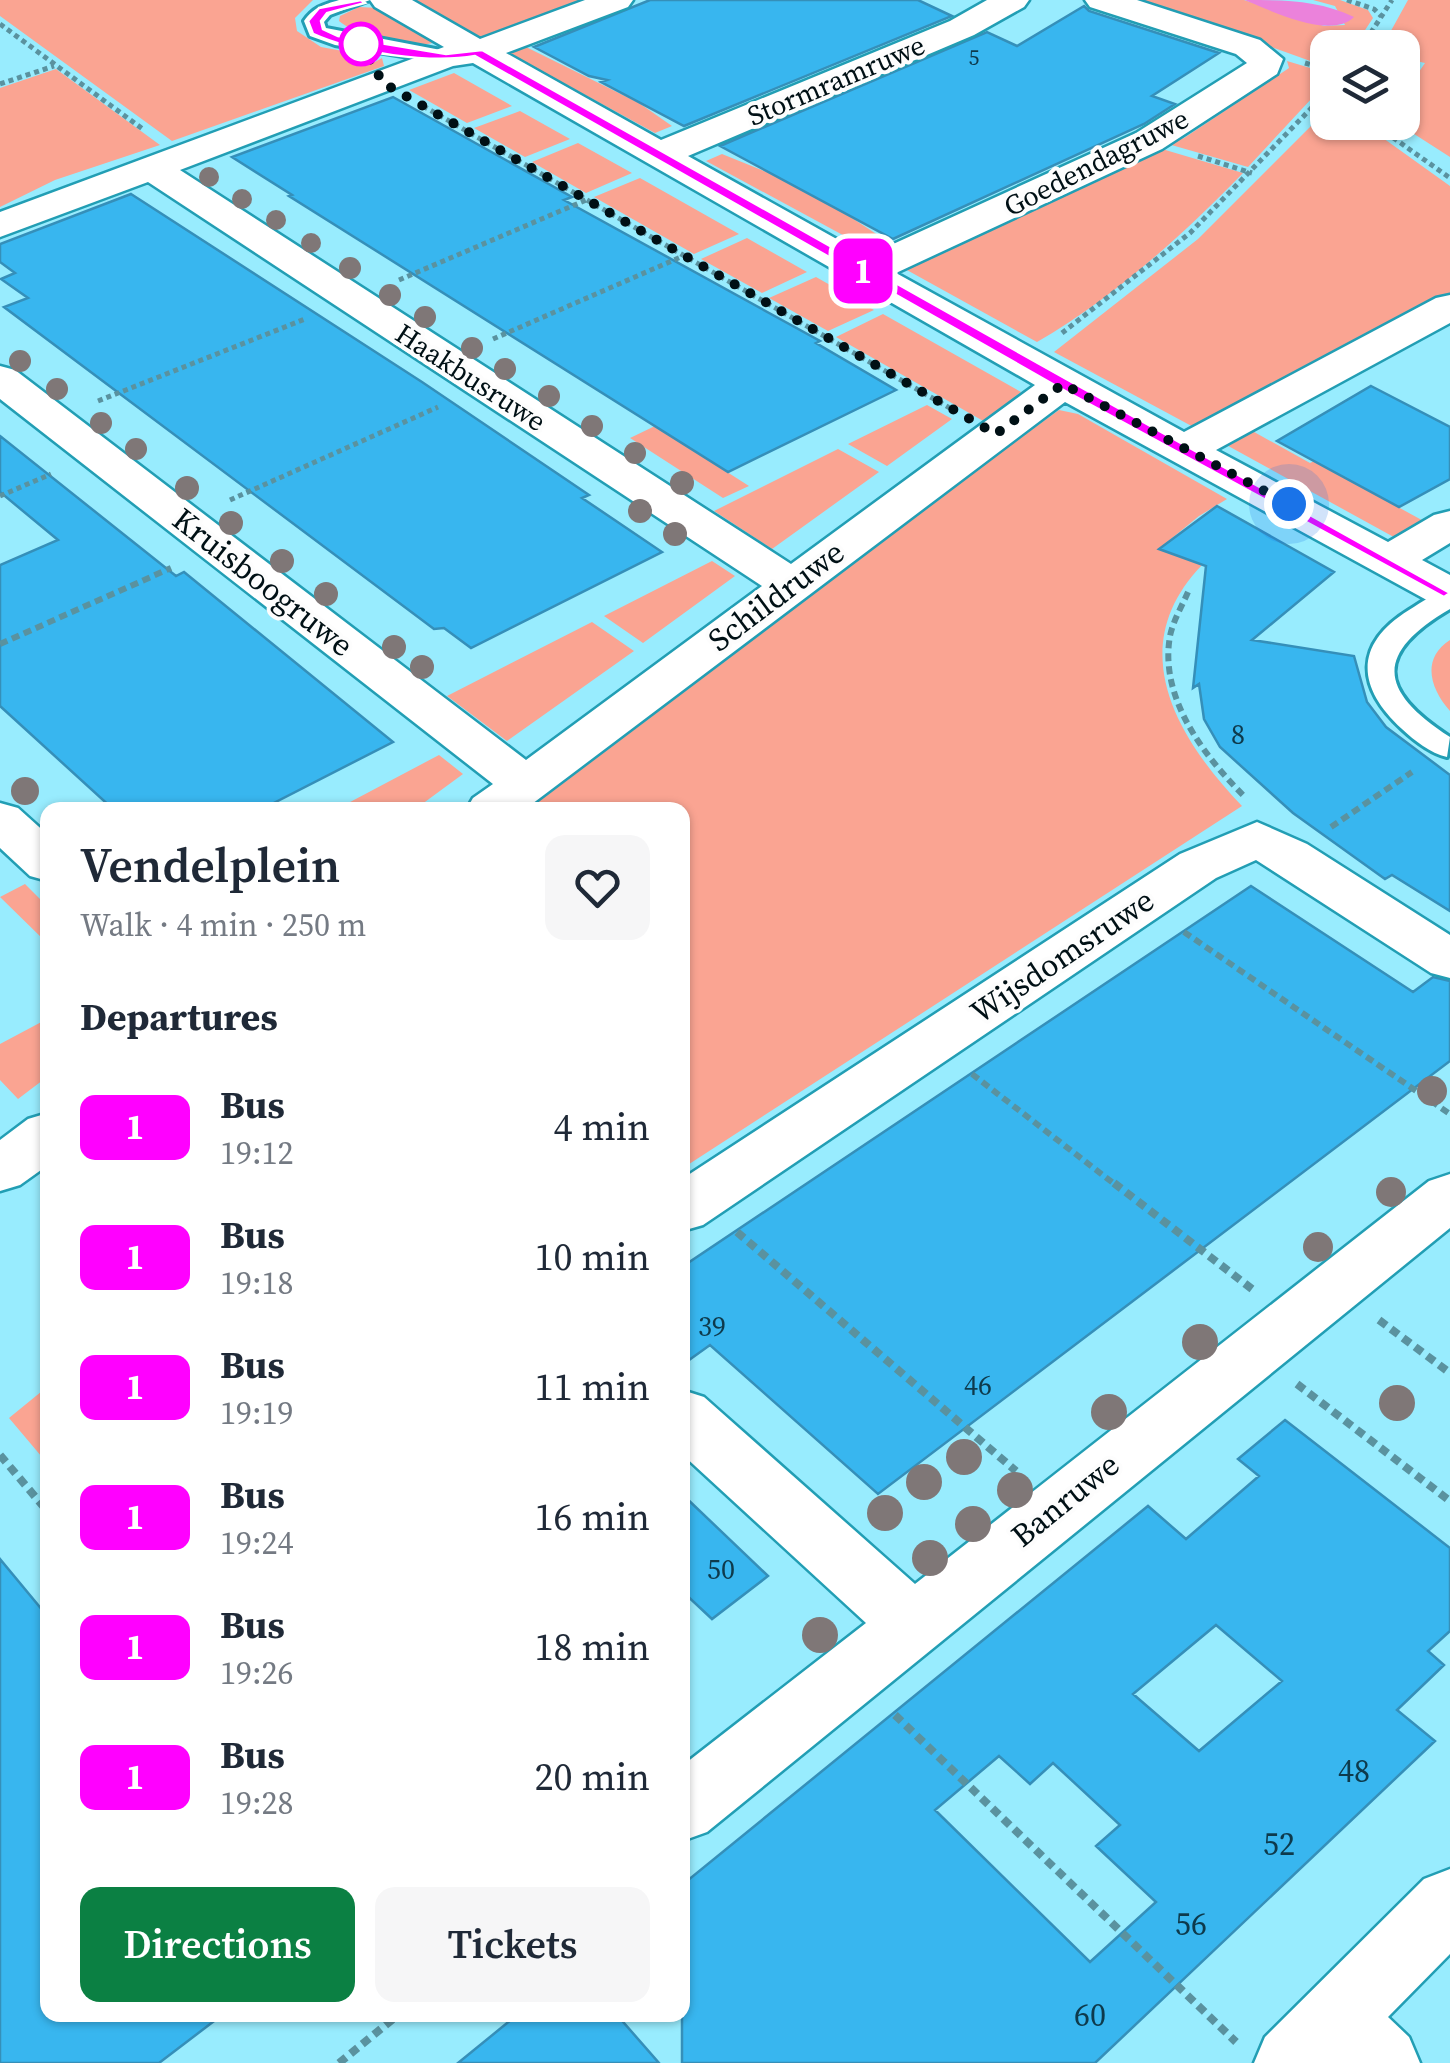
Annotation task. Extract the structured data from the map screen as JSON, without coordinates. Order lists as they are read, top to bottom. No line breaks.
{"streets":{"street":["Stormramruwe","Goedendagruwe","Haakbusruwe","Kruisboogruwe","Schildruwe","Wijsdomsruwe","Banruwe"]},"crossings":[["Haakbusruwe","Schildruwe"],["Kruisboogruwe","Schildruwe"]],"lines":["bus line 1"],"house_numbers":["5","8","39","46","50","48","52","56","60"],"page":{"on_map":"1","heading":[["Vendelplein","Walk · 4 min · 250 m"],"Departures"],"list":[{"mark":"1","name":"Bus","note":"19:12","value":"4 min"},{"mark":"1","name":"Bus","note":"19:18","value":"10 min"},{"mark":"1","name":"Bus","note":"19:19","value":"11 min"},{"mark":"1","name":"Bus","note":"19:24","value":"16 min"},{"mark":"1","name":"Bus","note":"19:26","value":"18 min"},{"mark":"1","name":"Bus","note":"19:28","value":"20 min"}],"buttons":["Directions","Tickets"]}}
